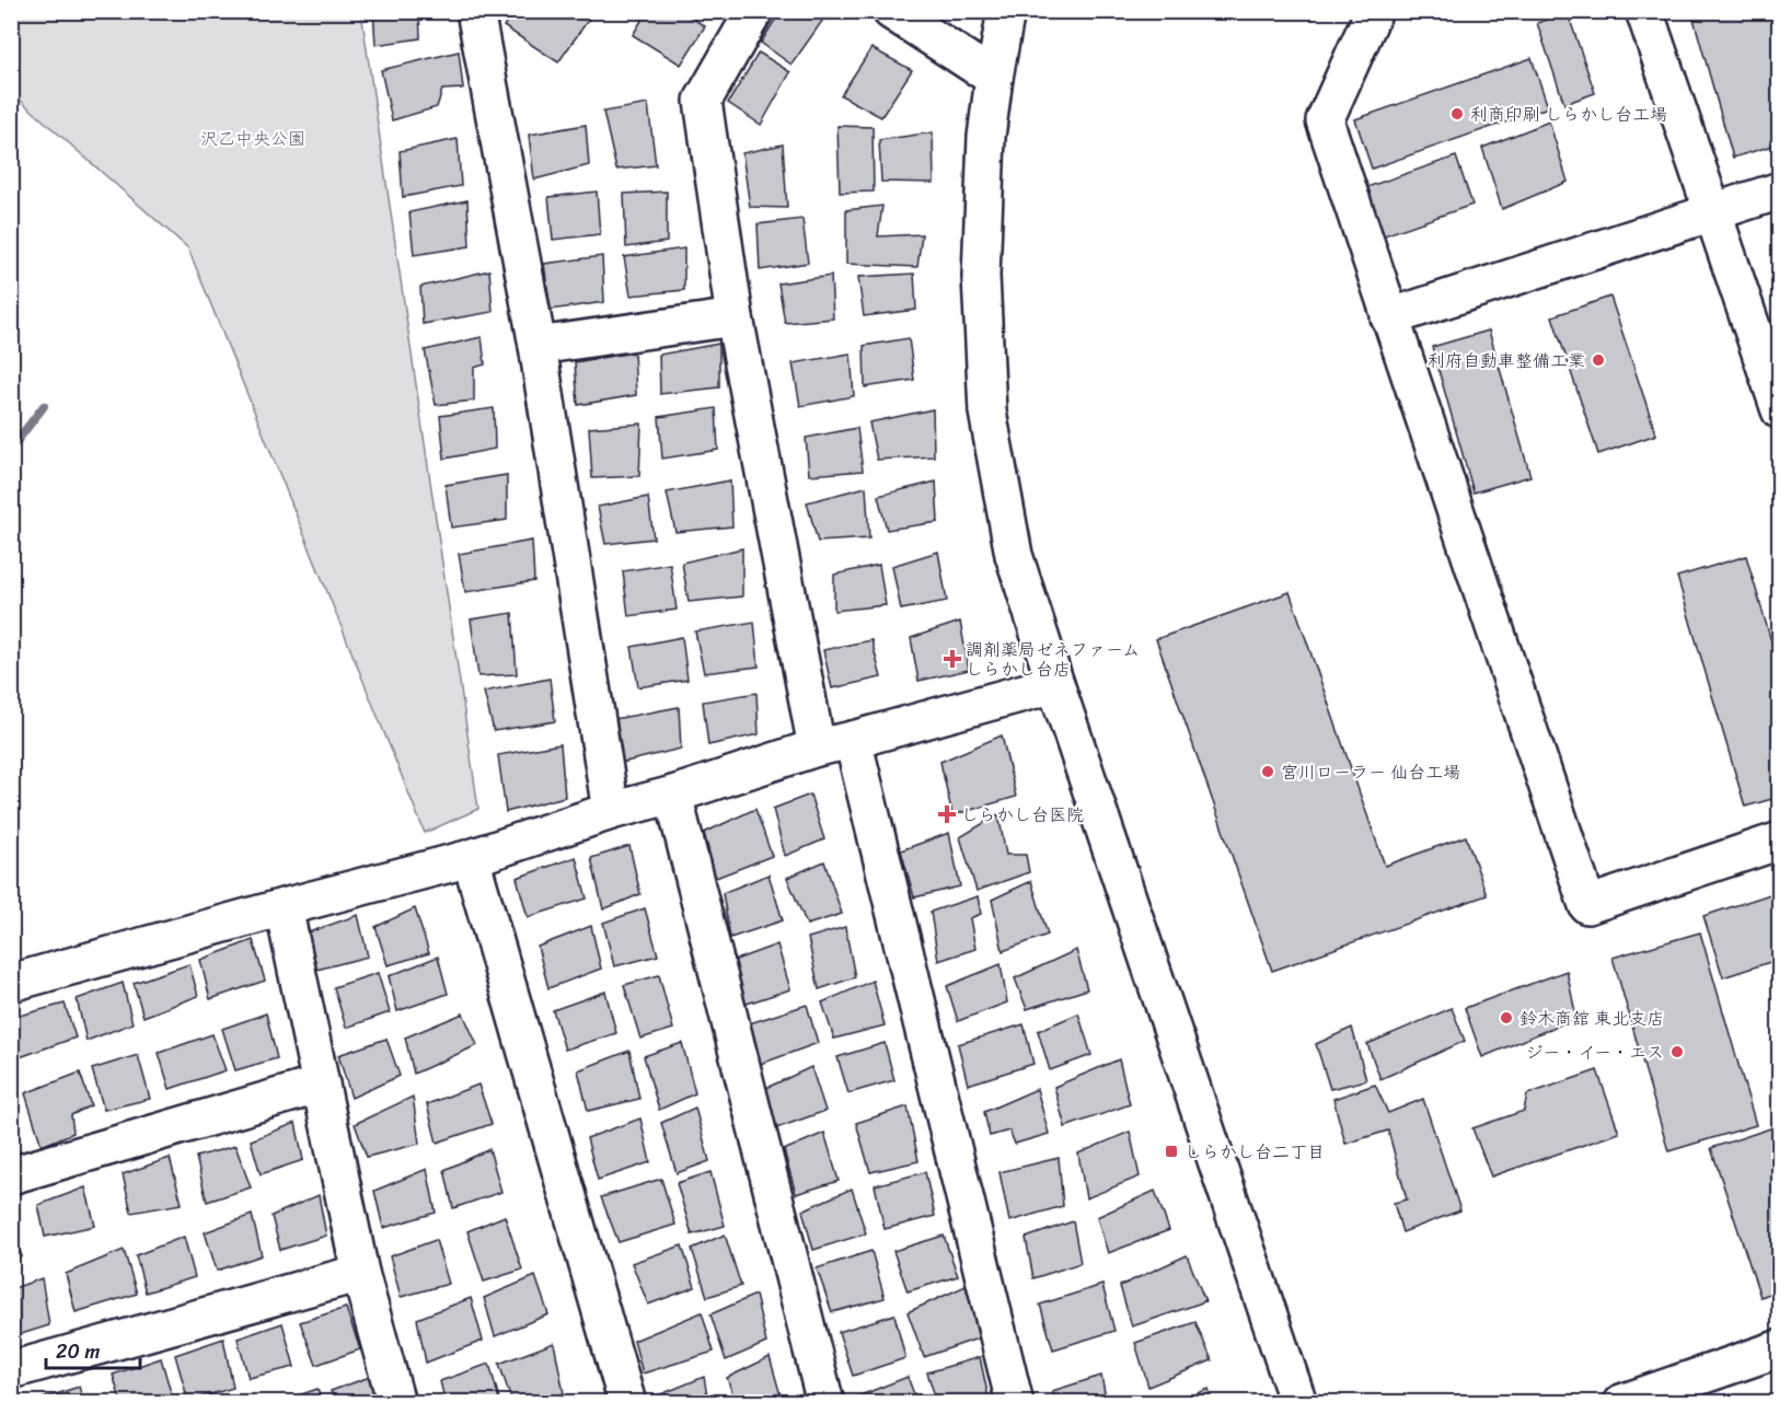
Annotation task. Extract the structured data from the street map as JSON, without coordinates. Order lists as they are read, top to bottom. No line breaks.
{"parks":["沢乙中央公園"],"places":{"other":["利商印刷 しらかし台工場","利府自動車整備工業","宮川ローラー 仙台工場","鈴木商舘 東北支店","ジー・イー・エス"],"health":["調剤薬局ゼネファーム しらかし台店","しらかし台医院"],"transit":["しらかし台二丁目"]},"scale_bar":"20 m"}
